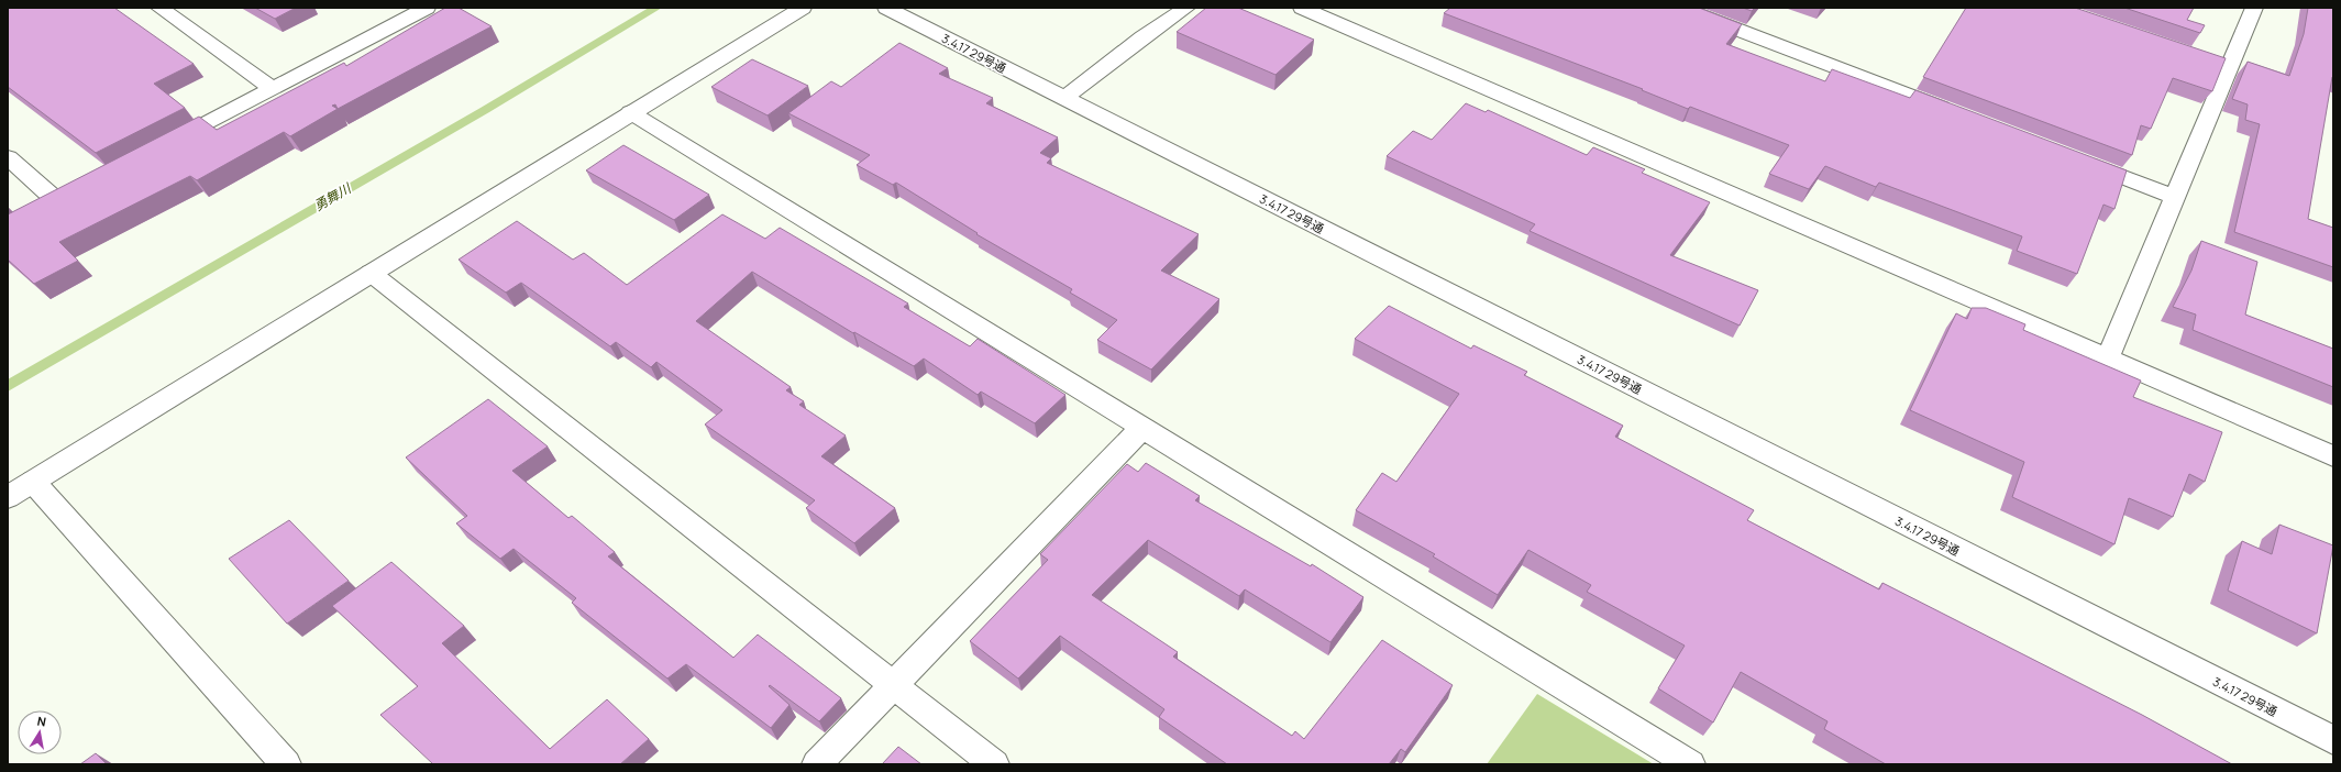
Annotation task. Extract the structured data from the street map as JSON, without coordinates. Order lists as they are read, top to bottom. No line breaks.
{"streets":{"street":["3.4.17 29号通"]},"water":["勇舞川"],"north":"top"}
